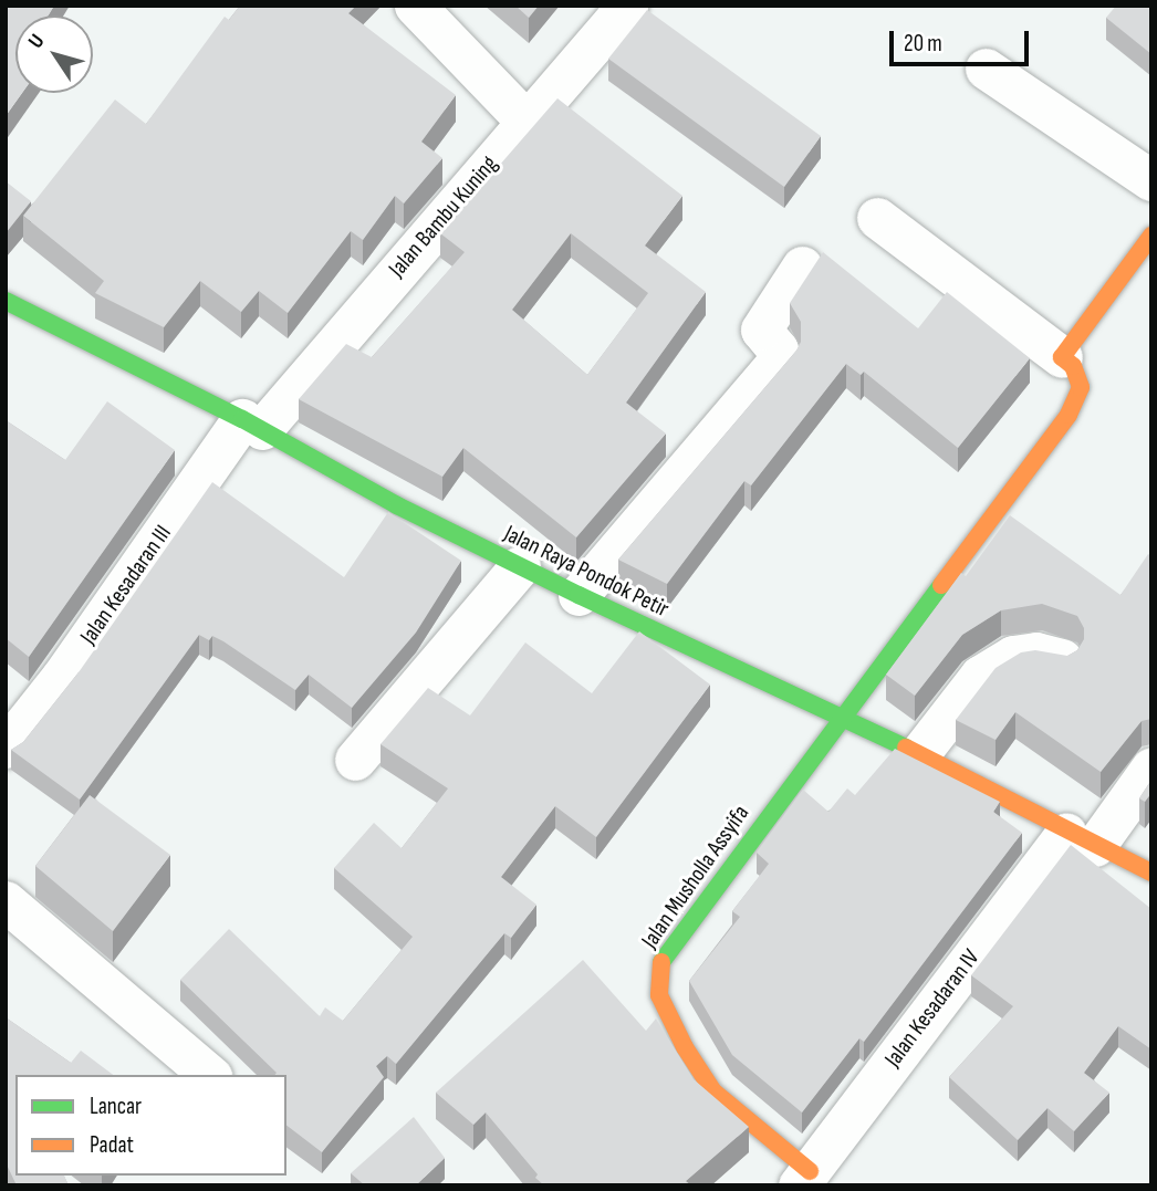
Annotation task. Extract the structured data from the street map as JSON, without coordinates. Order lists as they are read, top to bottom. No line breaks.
{"streets":{"main road":["Jalan Raya Pondok Petir","Jalan Musholla Assyifa"],"street":["Jalan Bambu Kuning","Jalan Kesadaran III","Jalan Kesadaran IV"]},"crossings":[["Jalan Bambu Kuning","Jalan Raya Pondok Petir"],["Jalan Bambu Kuning","Jalan Kesadaran III"],["Jalan Raya Pondok Petir","Jalan Kesadaran III"],["Jalan Raya Pondok Petir","Jalan Musholla Assyifa"],["Jalan Raya Pondok Petir","Jalan Kesadaran IV"],["Jalan Musholla Assyifa","Jalan Kesadaran IV"]],"legend":["Lancar","Padat"],"scale_bar":"20 m","north":"top left"}
